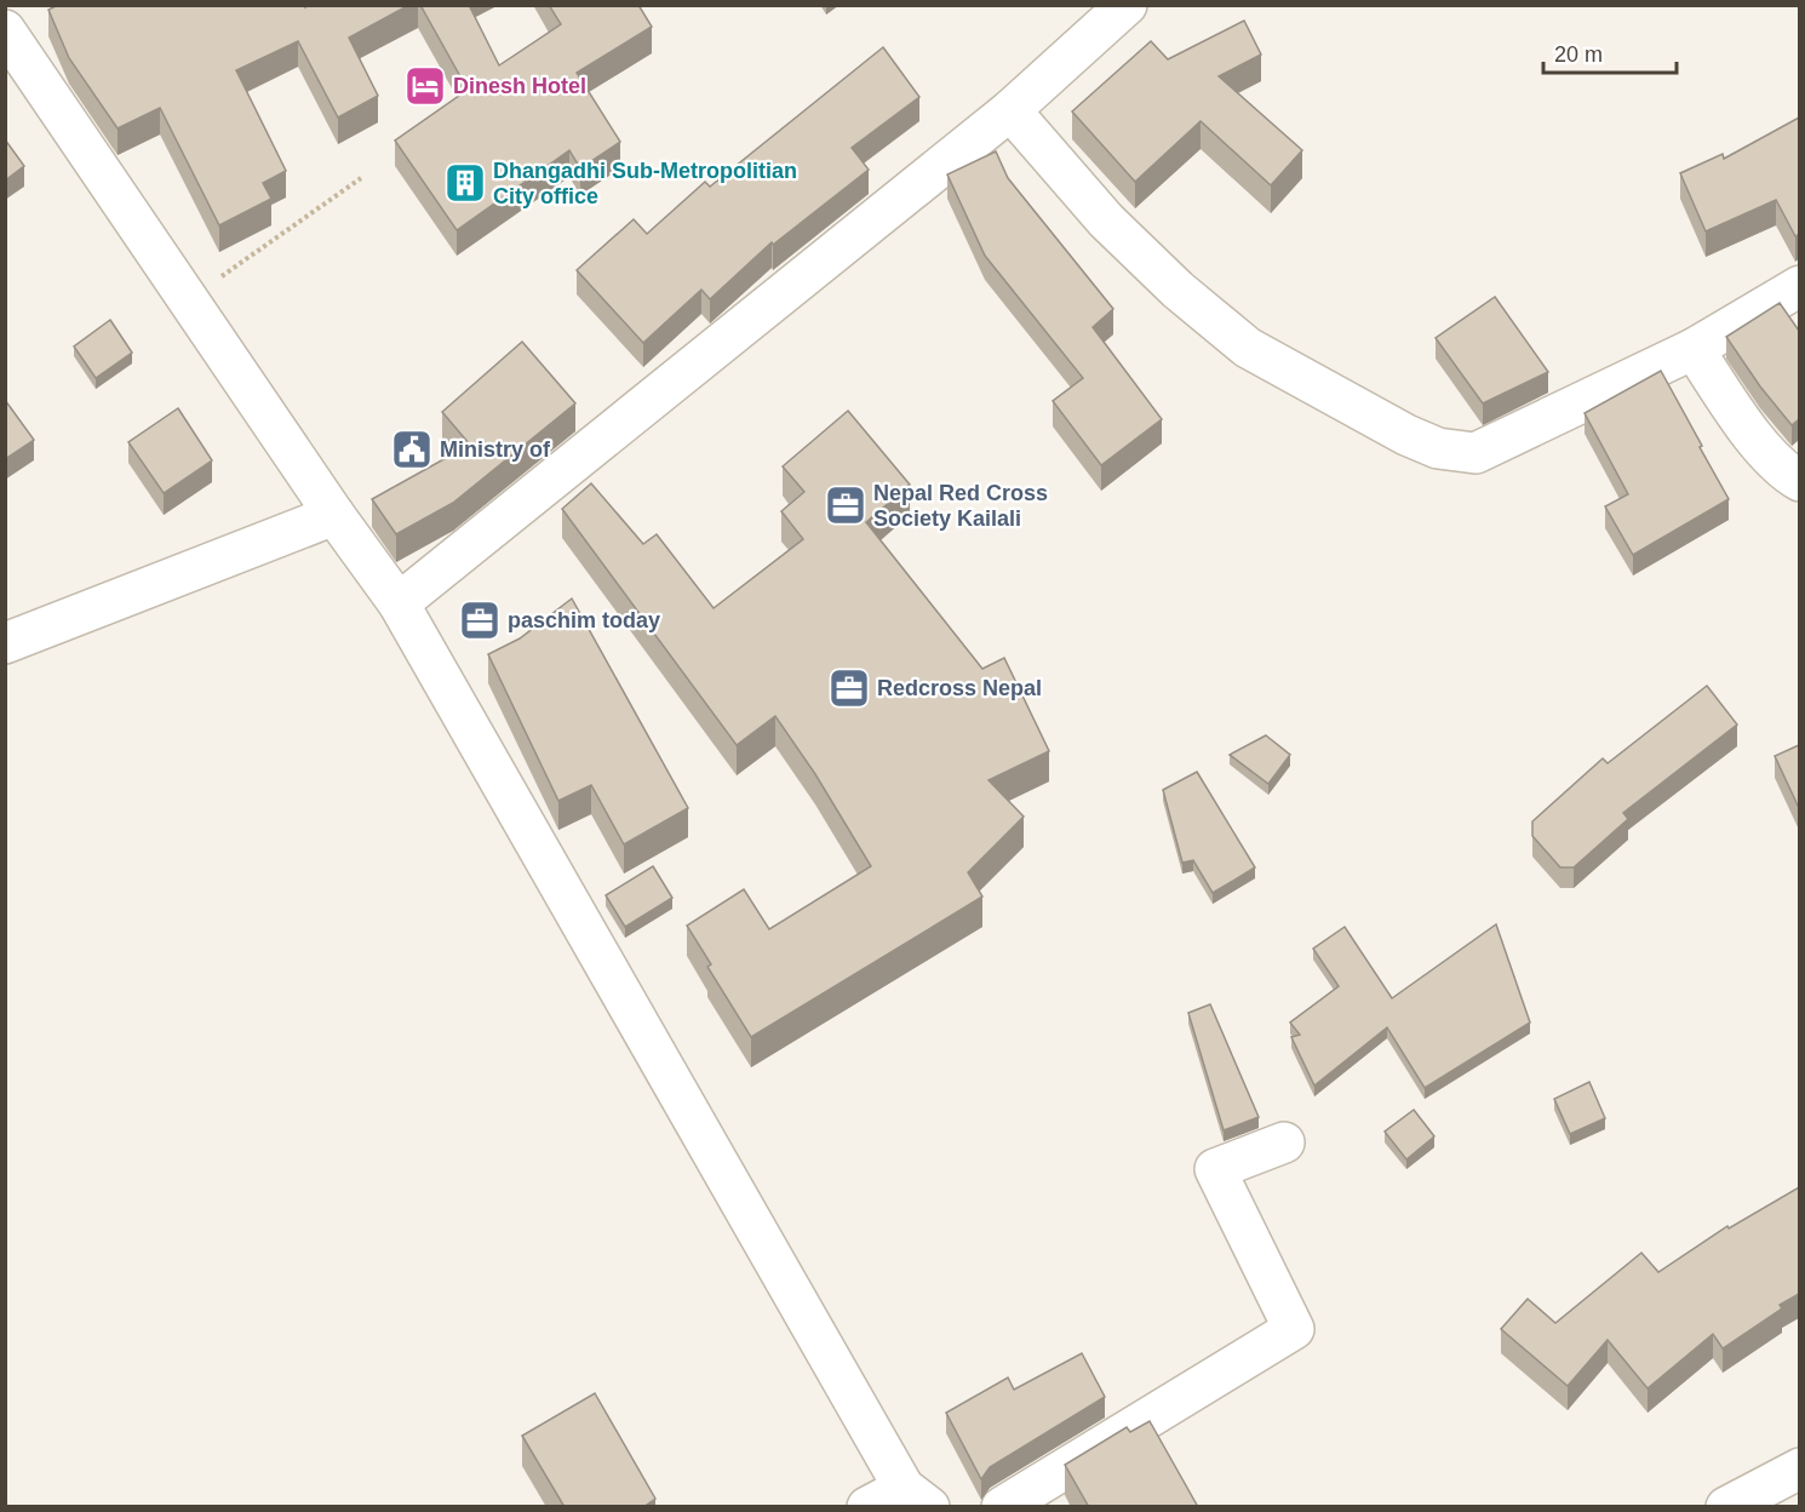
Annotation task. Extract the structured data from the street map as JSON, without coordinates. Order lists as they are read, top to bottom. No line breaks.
{"places":{"hotel":["Dinesh Hotel"],"building":["Dhangadhi Sub-Metropolitian City office"],"public building":["Ministry of"],"office":["Nepal Red Cross Society Kailali","paschim today","Redcross Nepal"]},"scale_bar":"20 m"}
